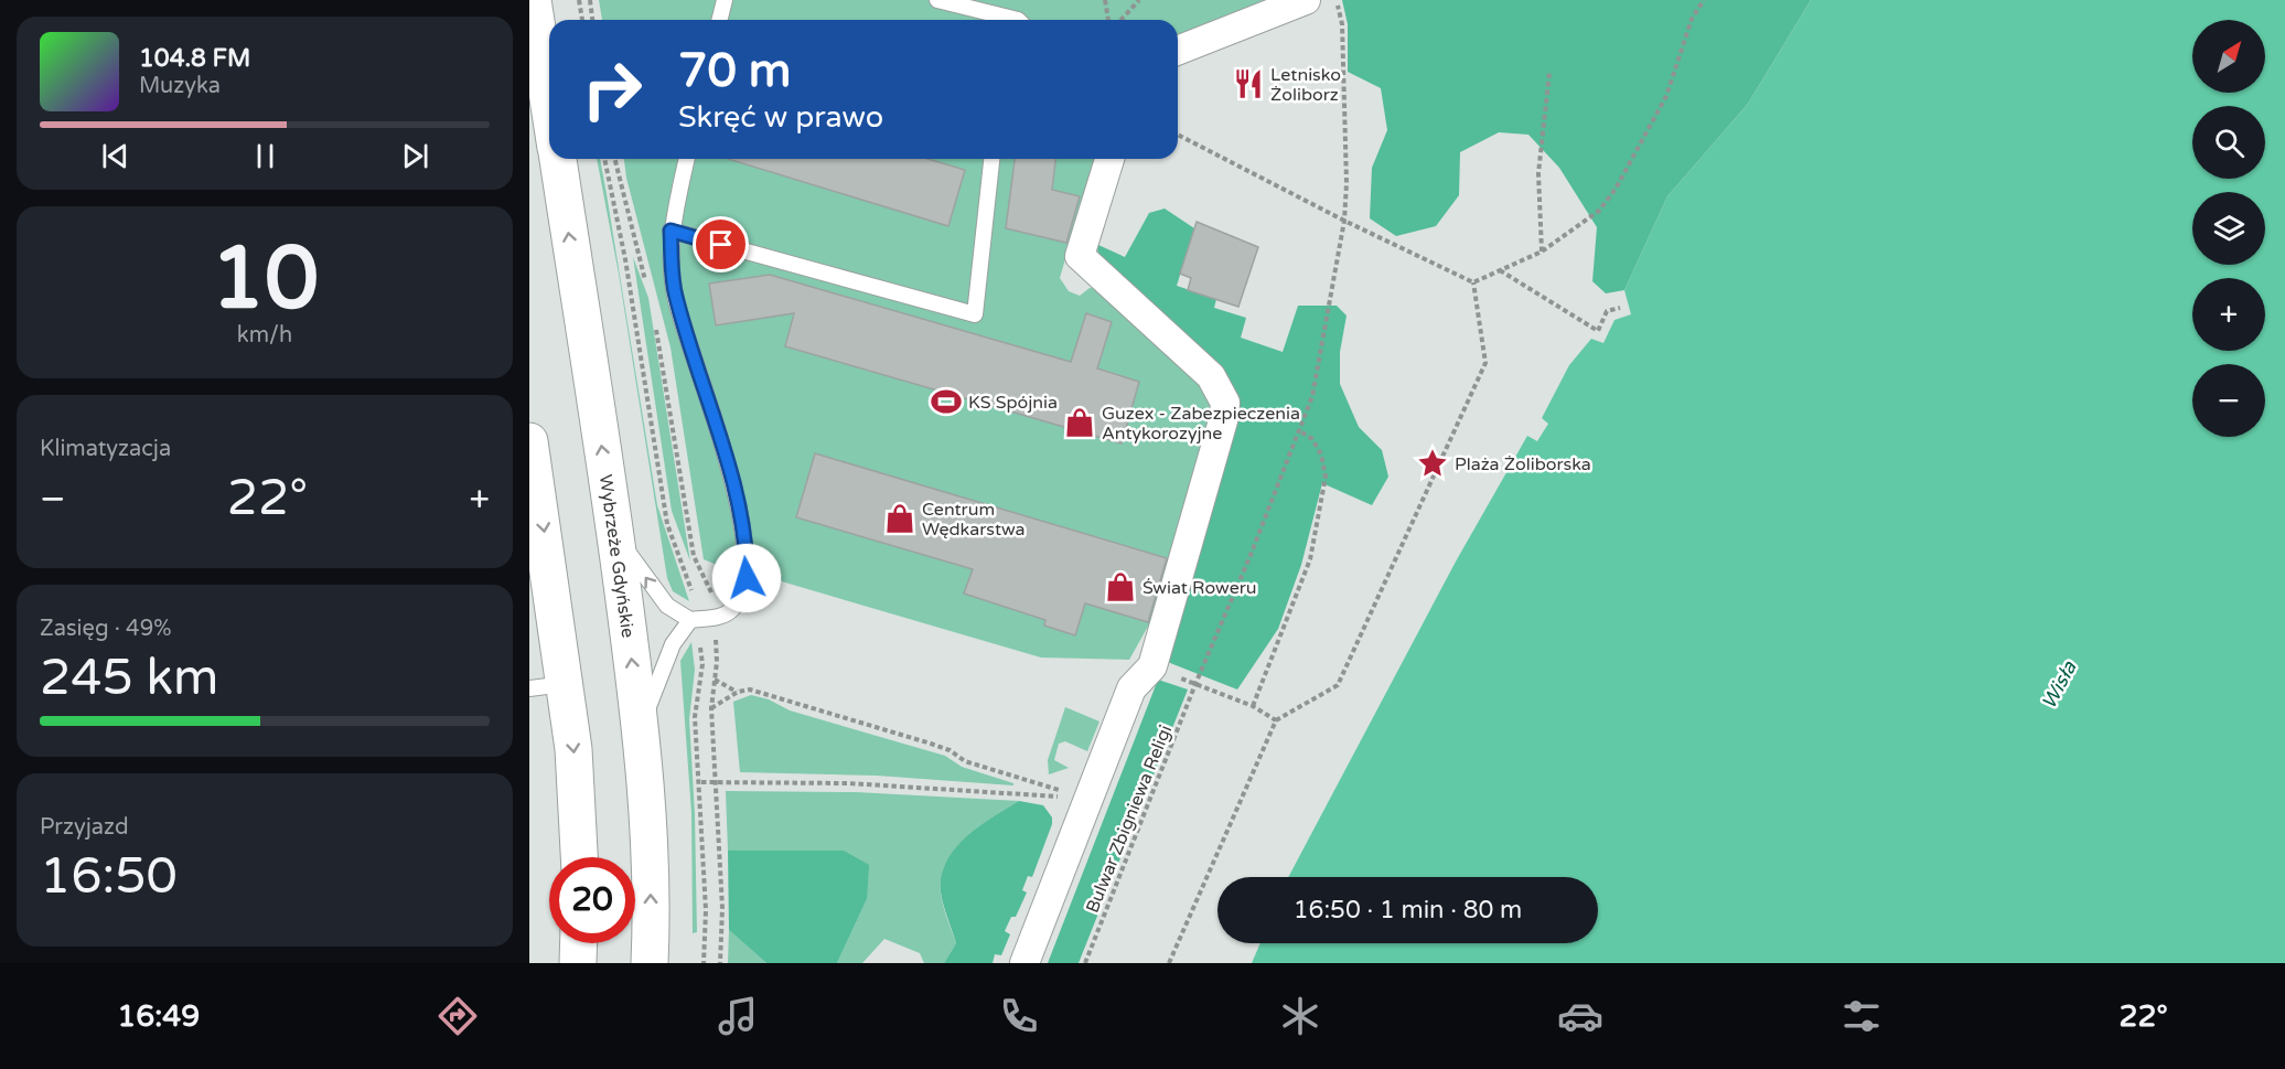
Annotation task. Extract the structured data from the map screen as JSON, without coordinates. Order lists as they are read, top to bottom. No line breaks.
{"streets":{"main road":["Wybrzeże Gdyńskie"],"path":["Bulwar Zbigniewa Religi"]},"water":["Wisła"],"places":{"restaurant":["Letnisko Żoliborz"],"sports":["KS Spójnia"],"shop":["Guzex - Zabezpieczenia Antykorozyjne","Centrum Wędkarstwa","Świat Roweru"],"place":["Plaża Żoliborska"]},"north":"top right","page":{"map_buttons":["+","−"],"turn":["70 m","Skręć w prawo"],"song":["104.8 FM","Muzyka"],"tile":[["10","km/h"],"Klimatyzacja",["Zasięg · 49%","245 km"],["Przyjazd","16:50"]],"heat":["−","22°","+"],"limit":"20","trip":"16:50 · 1 min · 80 m","tabs":["16:49","22°"]}}
